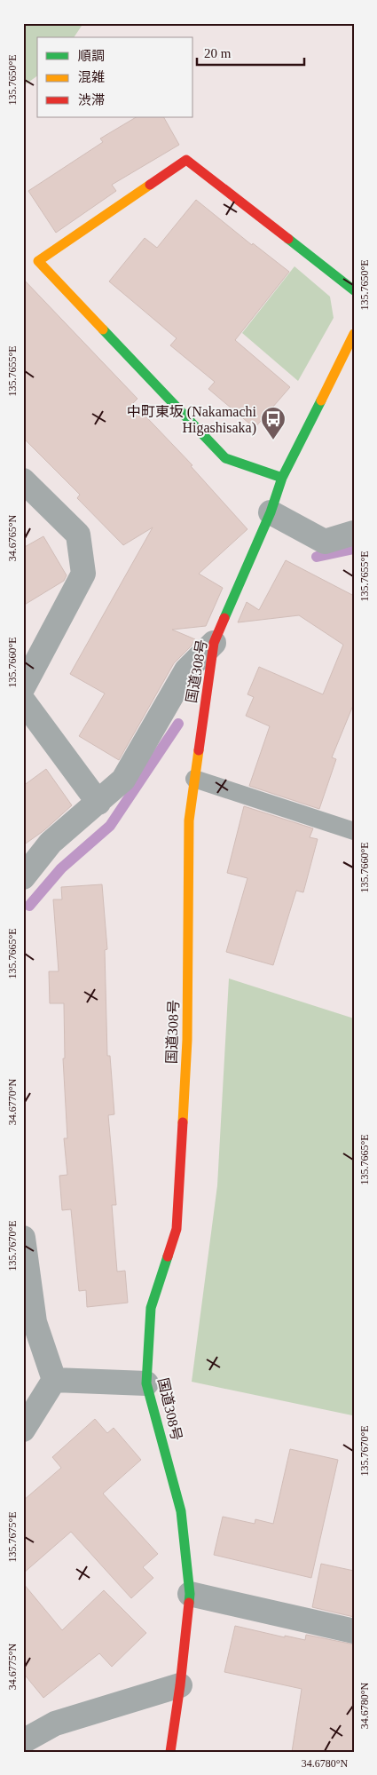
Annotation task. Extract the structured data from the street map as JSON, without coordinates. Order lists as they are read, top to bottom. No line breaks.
{"streets":{"main road":["国道308号"]},"places":{"bus stop":["中町東坂 (Nakamachi Higashisaka)"]},"legend":["順調","混雑","渋滞"],"scale_bar":"20 m","coordinates":["135.7650°E","135.7655°E","34.6765°N","135.7660°E","135.7665°E","34.6770°N","135.7670°E","135.7675°E","34.6775°N","34.6780°N"]}
